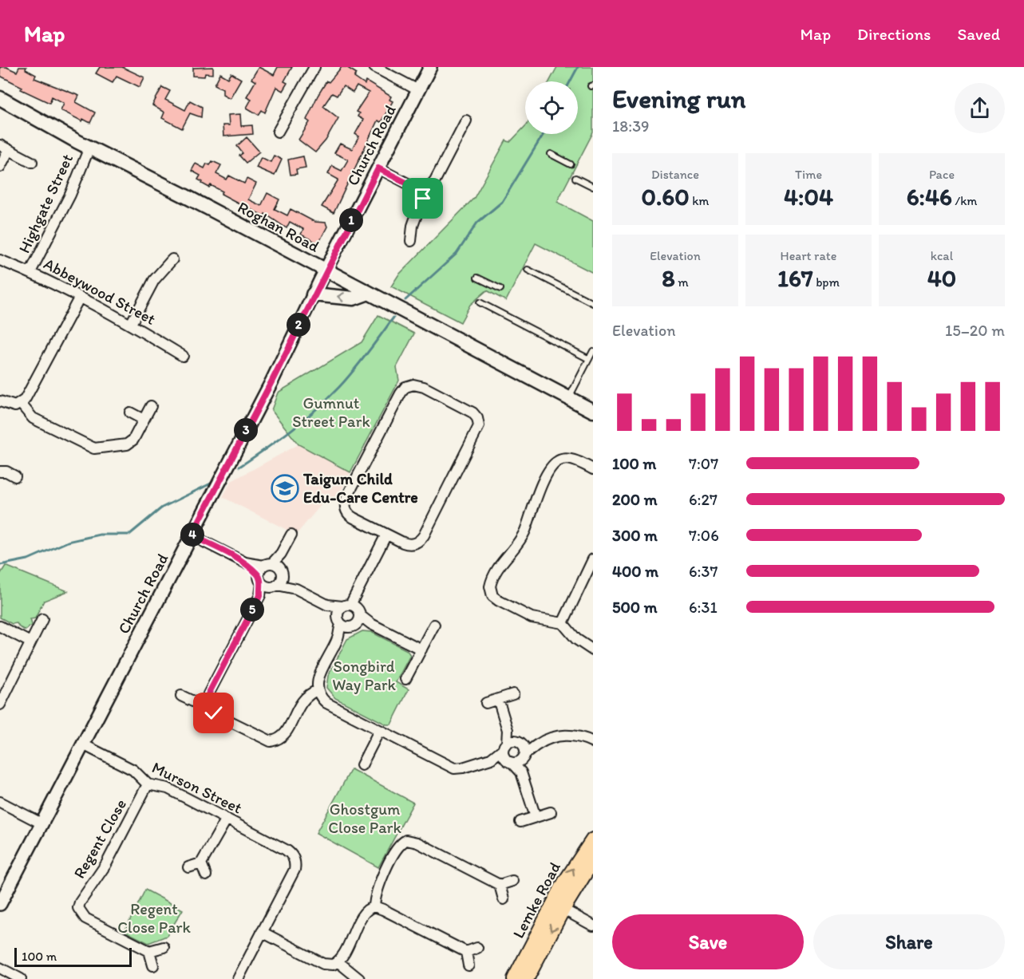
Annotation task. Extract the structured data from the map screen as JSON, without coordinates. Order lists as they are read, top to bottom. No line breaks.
{"streets":{"main road":["Roghan Road","Lemke Road"],"street":["Church Road","Highgate Street","Abbeywood Street","Murson Street","Regent Close"]},"crossings":[["Church Road","Roghan Road"],["Church Road","Murson Street"],["Highgate Street","Roghan Road"],["Highgate Street","Abbeywood Street"],["Murson Street","Regent Close"]],"parks":["Gumnut Street Park","Songbird Way Park","Ghostgum Close Park","Regent Close Park"],"places":{"school or university":["Taigum Child Edu-Care Centre"]},"scale_bar":"100 m","page":{"header":"Map","nav":["Map","Directions","Saved"],"heading":["Evening run","18:39"],"stats":[["Distance","0.60 km"],["Time","4:04"],["Pace","6:46 /km"],["Elevation","8 m"],["Heart rate","167 bpm"],["kcal","40"]],"pins":["1","2","3","4","5"],"chart":["Elevation","15–20 m"],"list":[{"name":"100 m","note":"7:07"},{"name":"200 m","note":"6:27"},{"name":"300 m","note":"7:06"},{"name":"400 m","note":"6:37"},{"name":"500 m","note":"6:31"}],"buttons":["Save","Share"],"scale":"100 m"}}
